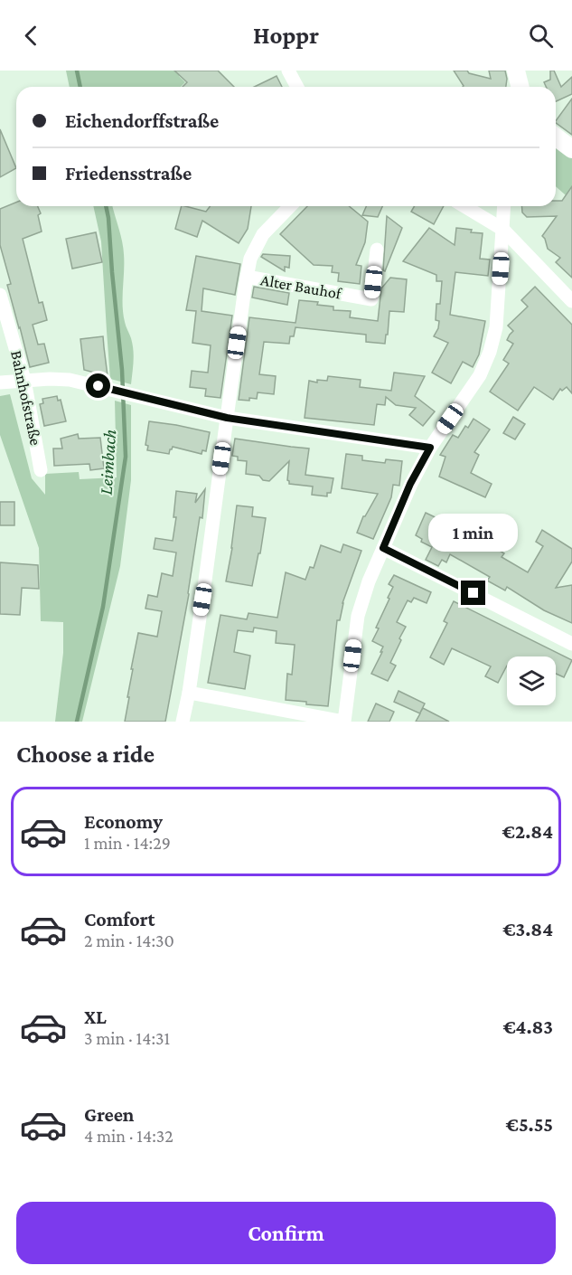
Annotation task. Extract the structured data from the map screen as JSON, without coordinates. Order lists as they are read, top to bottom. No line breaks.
{"streets":{"street":["Alter Bauhof","Bahnhofstraße"]},"water":["Leimbach"],"page":{"header":"Hoppr","banner":["Eichendorffstraße","Friedensstraße"],"bubble":"1 min","heading":"Choose a ride","list":[{"name":"Economy","note":"1 min · 14:29","value":"€2.84"},{"name":"Comfort","note":"2 min · 14:30","value":"€3.84"},{"name":"XL","note":"3 min · 14:31","value":"€4.83"},{"name":"Green","note":"4 min · 14:32","value":"€5.55"}],"buttons":"Confirm"}}
